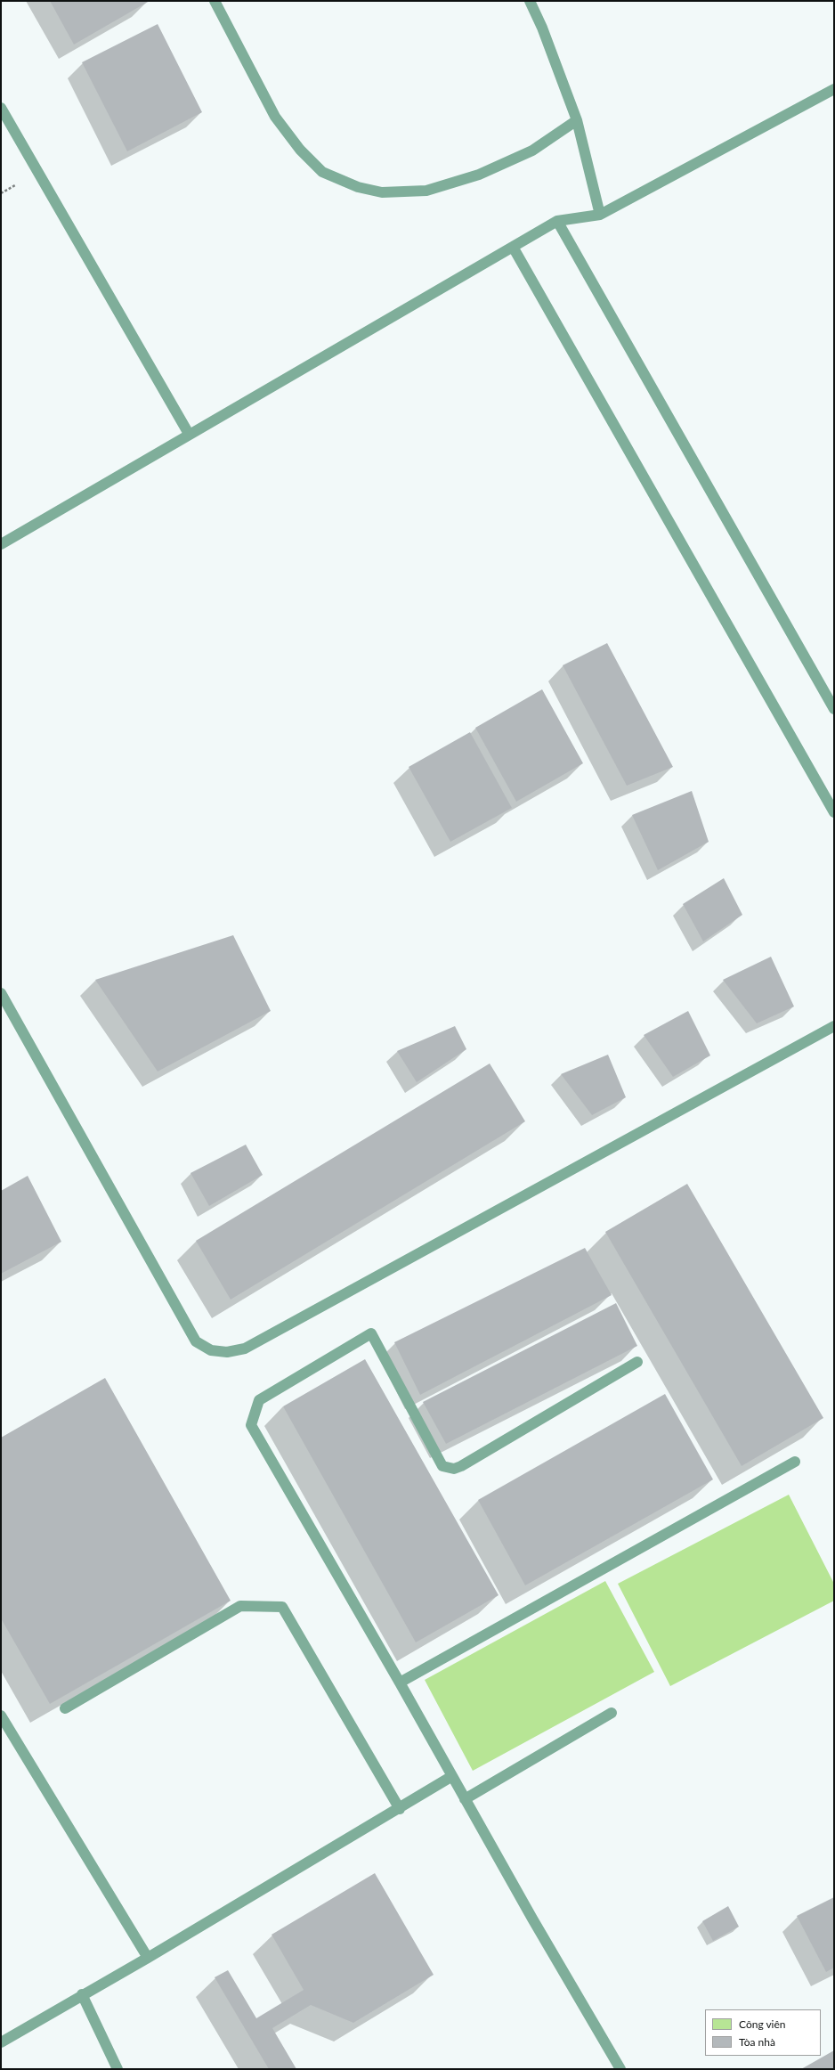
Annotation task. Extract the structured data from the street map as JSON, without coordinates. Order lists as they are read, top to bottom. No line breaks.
{"legend":["Công viên","Tòa nhà"]}
